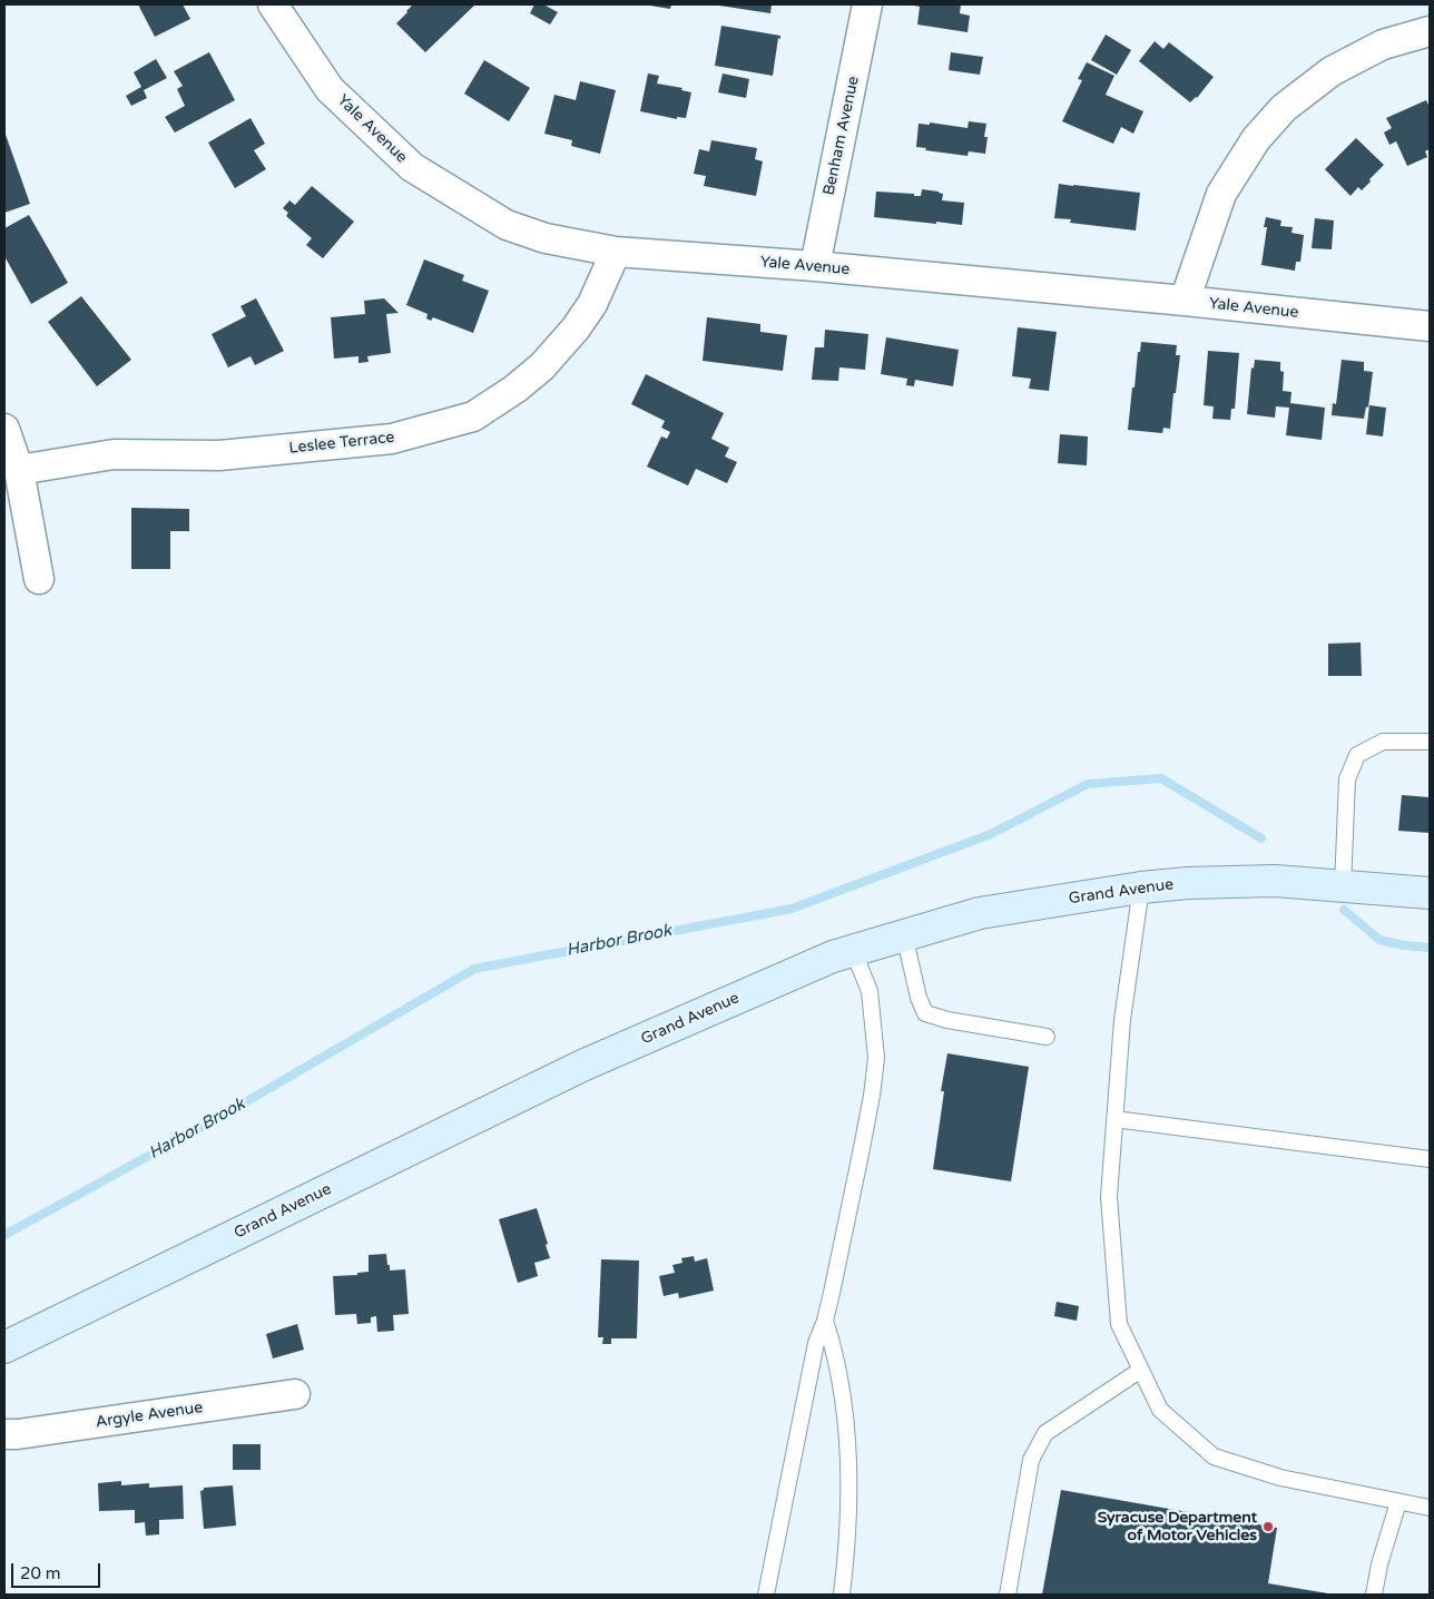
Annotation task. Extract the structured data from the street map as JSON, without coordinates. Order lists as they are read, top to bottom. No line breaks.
{"streets":{"street":["Yale Avenue","Benham Avenue","Leslee Terrace","Grand Avenue","Argyle Avenue"]},"crossings":[["Yale Avenue","Benham Avenue"],["Yale Avenue","Leslee Terrace"]],"water":["Harbor Brook"],"places":["Syracuse Department of Motor Vehicles"],"scale_bar":"20 m"}
